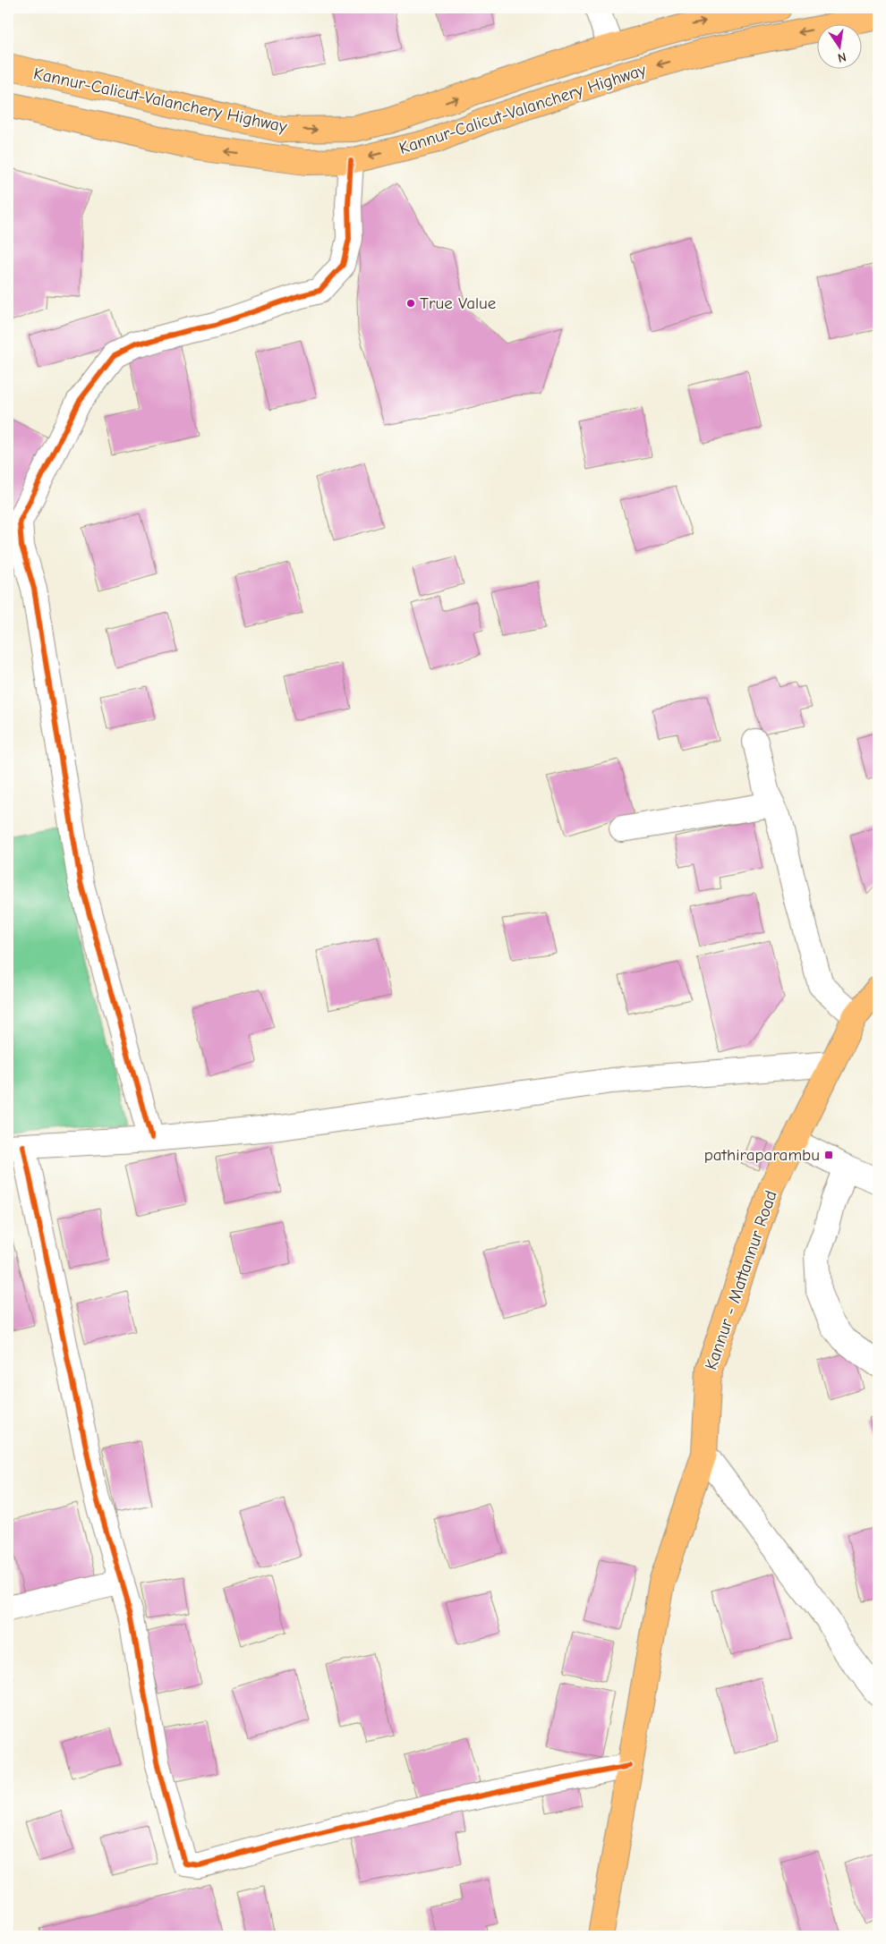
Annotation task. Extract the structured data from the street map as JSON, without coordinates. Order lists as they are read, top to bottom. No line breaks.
{"streets":{"main road":["Kannur-Calicut-Valanchery Highway","Kannur - Mattannur Road"]},"places":{"other":["True Value"],"transit":["pathiraparambu"]},"north":"bottom"}
